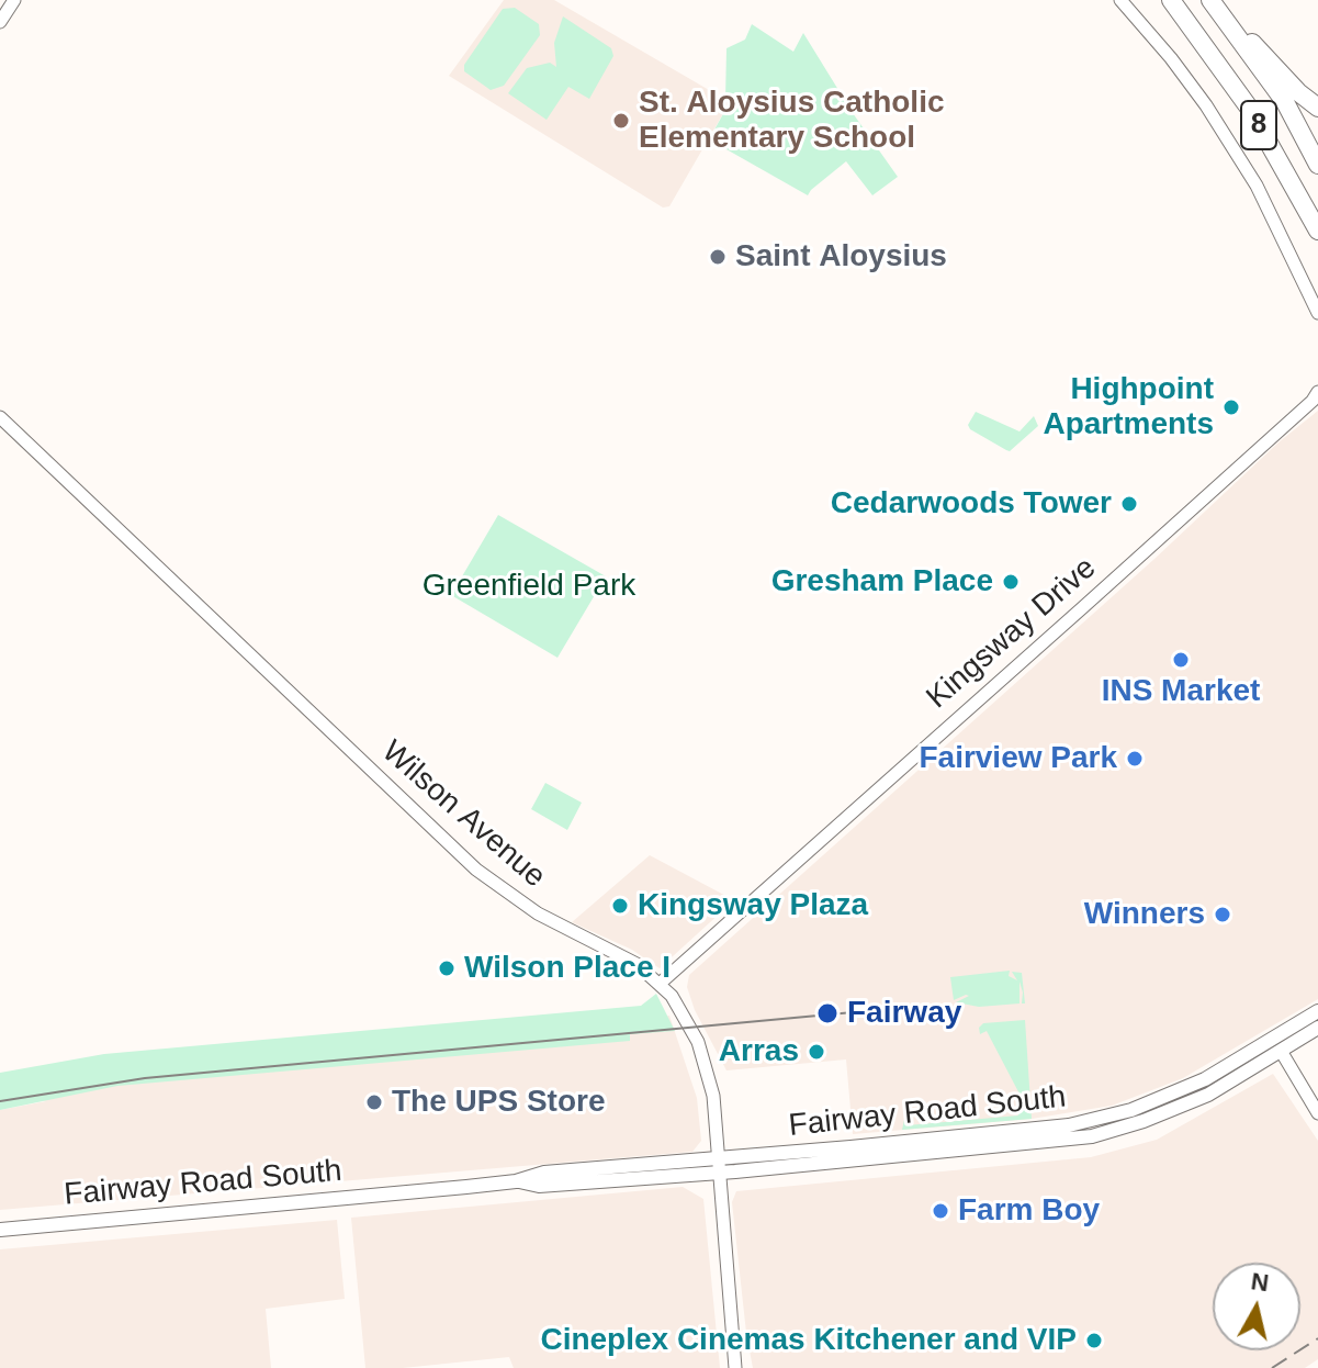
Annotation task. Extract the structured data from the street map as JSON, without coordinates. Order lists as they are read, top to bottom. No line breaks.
{"streets":{"highway":["8"],"main road":["Fairway Road South"],"street":["Kingsway Drive","Wilson Avenue"]},"crossings":[["Kingsway Drive","Wilson Avenue"],["Wilson Avenue","Fairway Road South"]],"parks":["Greenfield Park"],"places":["St. Aloysius Catholic Elementary School","Saint Aloysius","Highpoint Apartments","Cedarwoods Tower","Gresham Place","INS Market","Fairview Park","Kingsway Plaza","Winners","Wilson Place I","Fairway","Arras","The UPS Store","Farm Boy","Cineplex Cinemas Kitchener and VIP"],"north":"top"}
